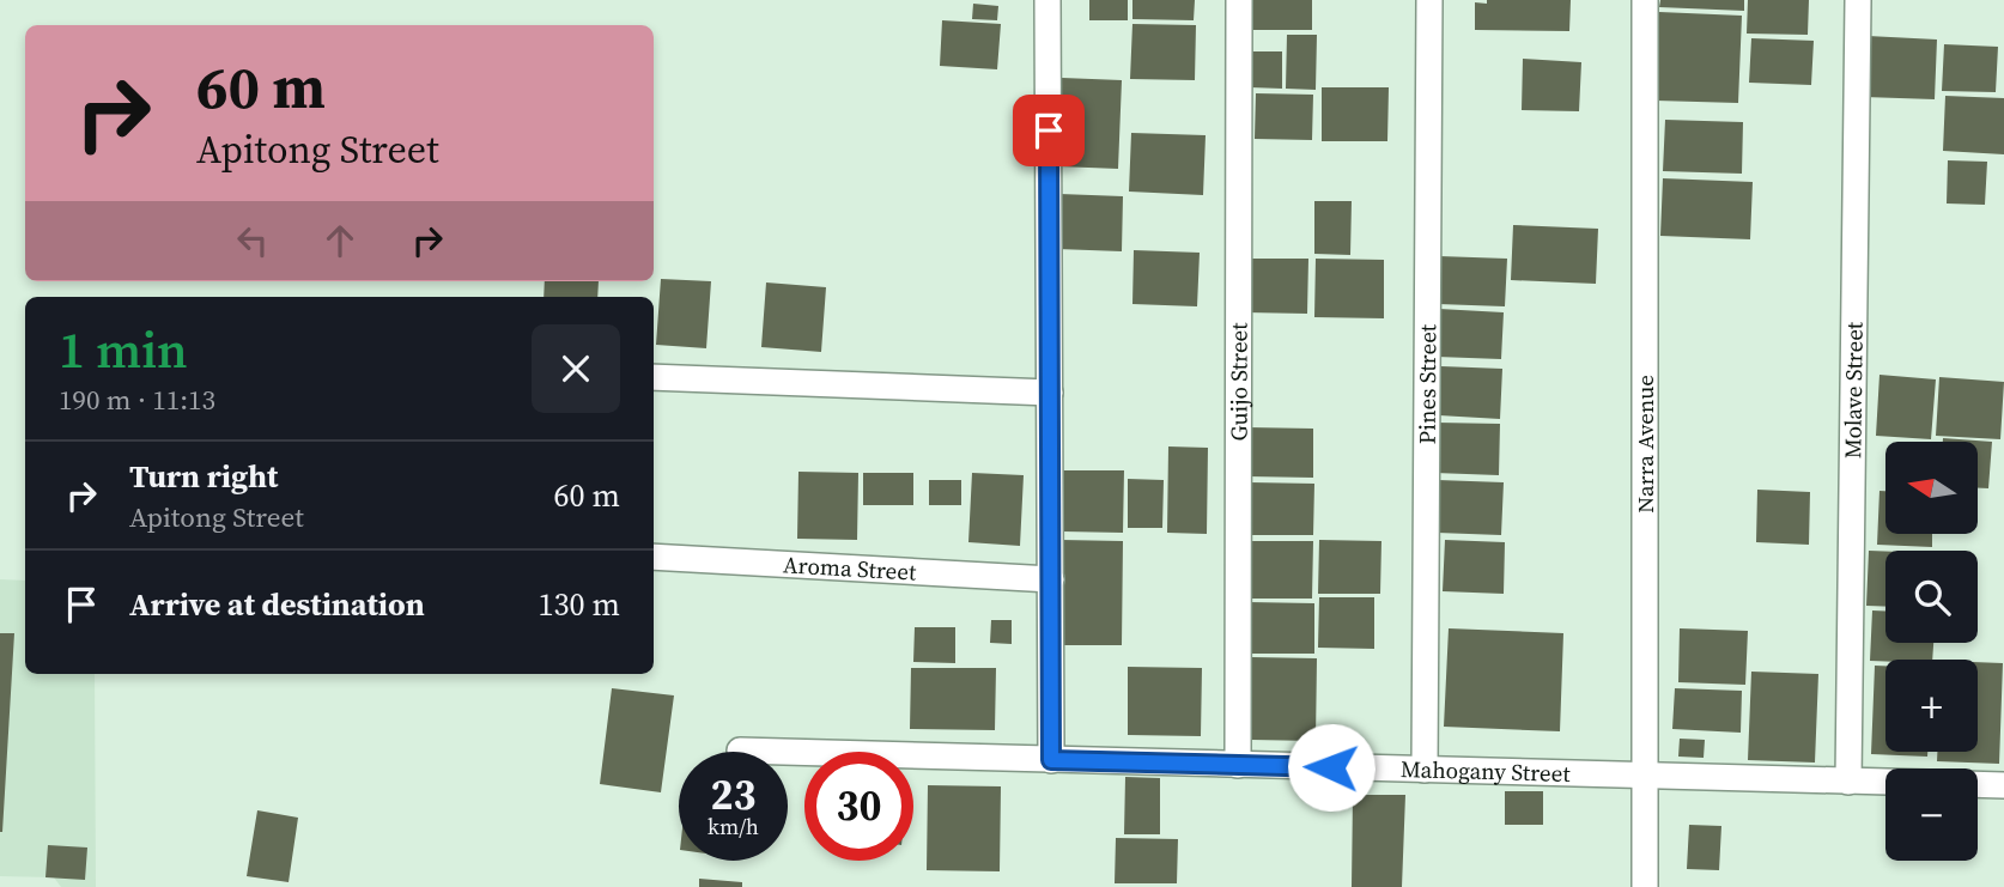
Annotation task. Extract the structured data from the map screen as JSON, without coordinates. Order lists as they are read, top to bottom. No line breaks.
{"streets":{"street":["Guijo Street","Pines Street","Molave Street","Narra Avenue","Aroma Street","Mahogany Street"]},"crossings":[["Guijo Street","Mahogany Street"],["Pines Street","Mahogany Street"],["Molave Street","Mahogany Street"],["Narra Avenue","Mahogany Street"]],"north":"left","page":{"turn":["60 m","Apitong Street"],"heading":["1 min","190 m · 11:13"],"list":[{"name":"Turn right","note":"Apitong Street","value":"60 m"},{"name":"Arrive at destination","value":"130 m"}],"map_buttons":["+","−"],"speed":"23 km/h","limit":"30"}}
